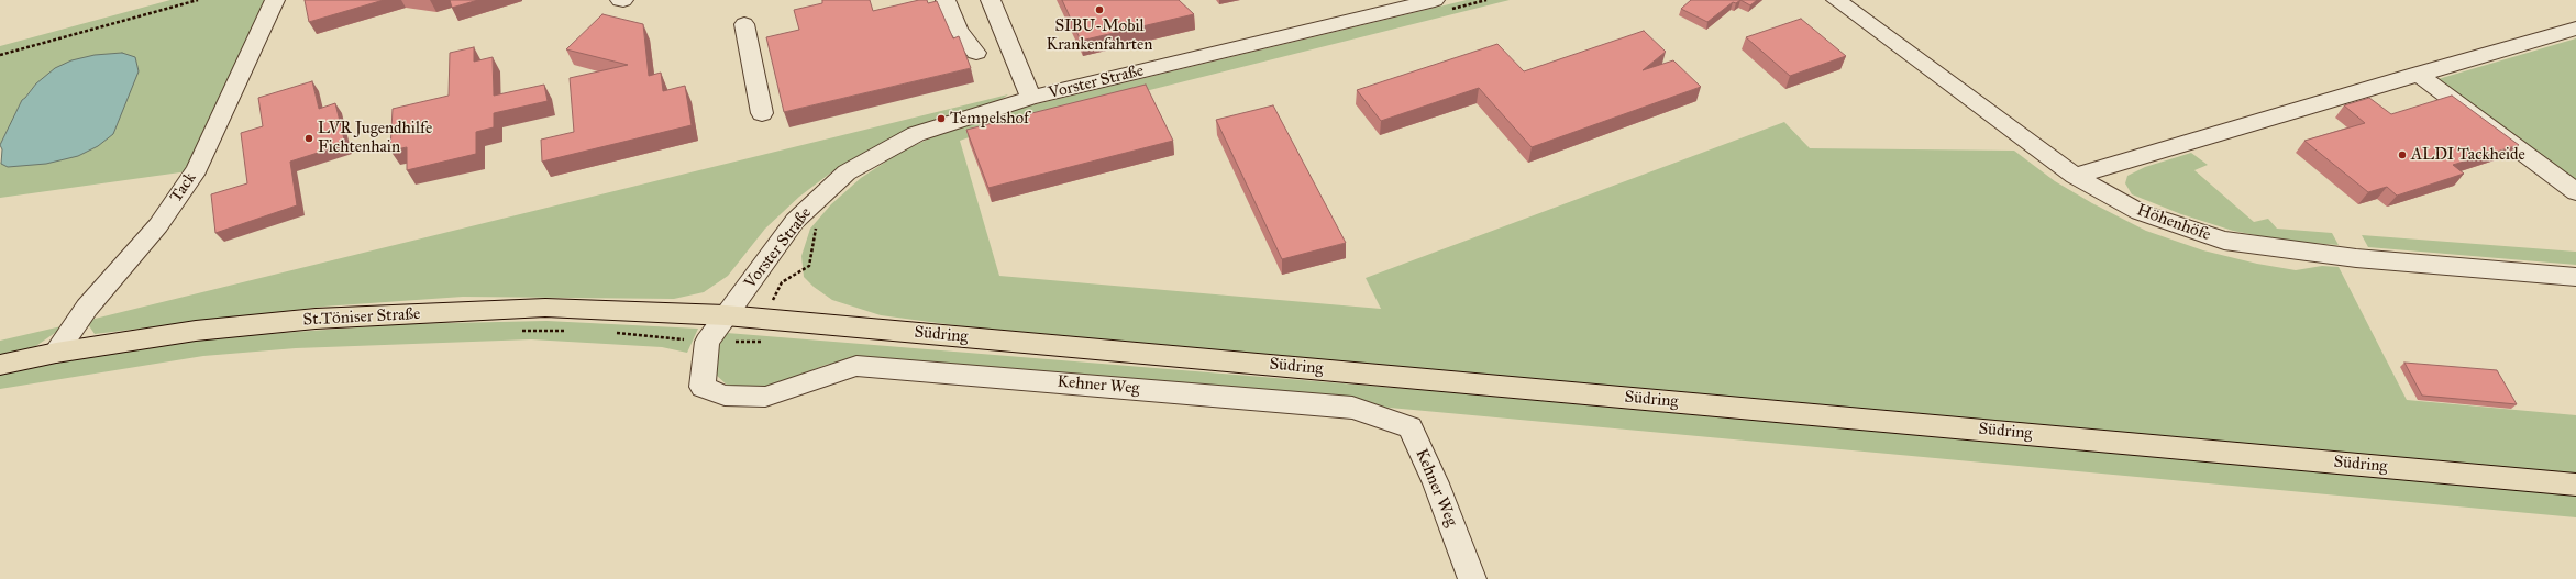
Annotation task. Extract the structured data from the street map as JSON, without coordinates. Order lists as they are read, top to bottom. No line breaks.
{"streets":{"main road":["St.Töniser Straße","Südring"],"street":["Vorster Straße","Tack","Höhenhöfe","Kehner Weg"]},"crossings":[["Vorster Straße","St.Töniser Straße"],["Vorster Straße","Südring"],["Vorster Straße","Kehner Weg"],["Tack","St.Töniser Straße"],["St.Töniser Straße","Südring"],["St.Töniser Straße","Kehner Weg"],["Südring","Kehner Weg"]],"places":["SIBU-Mobil Krankenfahrten","Tempelshof","LVR Jugendhilfe Fichtenhain","ALDI Tackheide"]}
